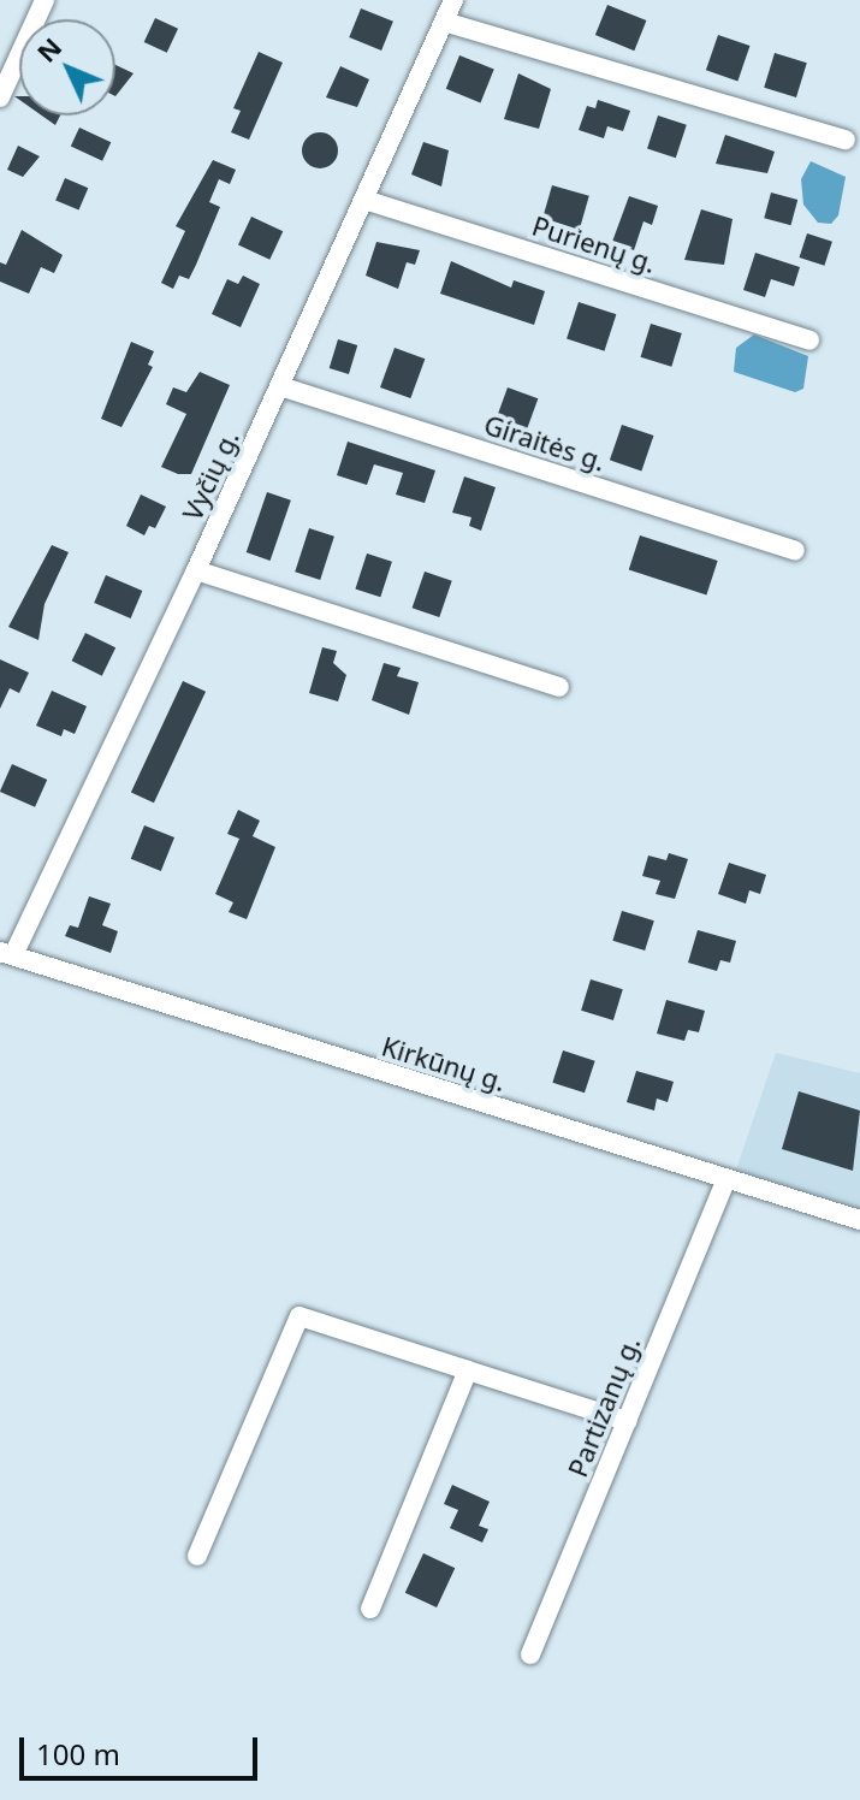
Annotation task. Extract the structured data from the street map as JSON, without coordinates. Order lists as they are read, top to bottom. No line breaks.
{"streets":{"street":["Purienų g.","Giraitės g.","Vyčių g.","Kirkūnų g.","Partizanų g."]},"crossings":[["Purienų g.","Vyčių g."],["Giraitės g.","Vyčių g."],["Vyčių g.","Kirkūnų g."],["Kirkūnų g.","Partizanų g."]],"scale_bar":"100 m","north":"top left"}
